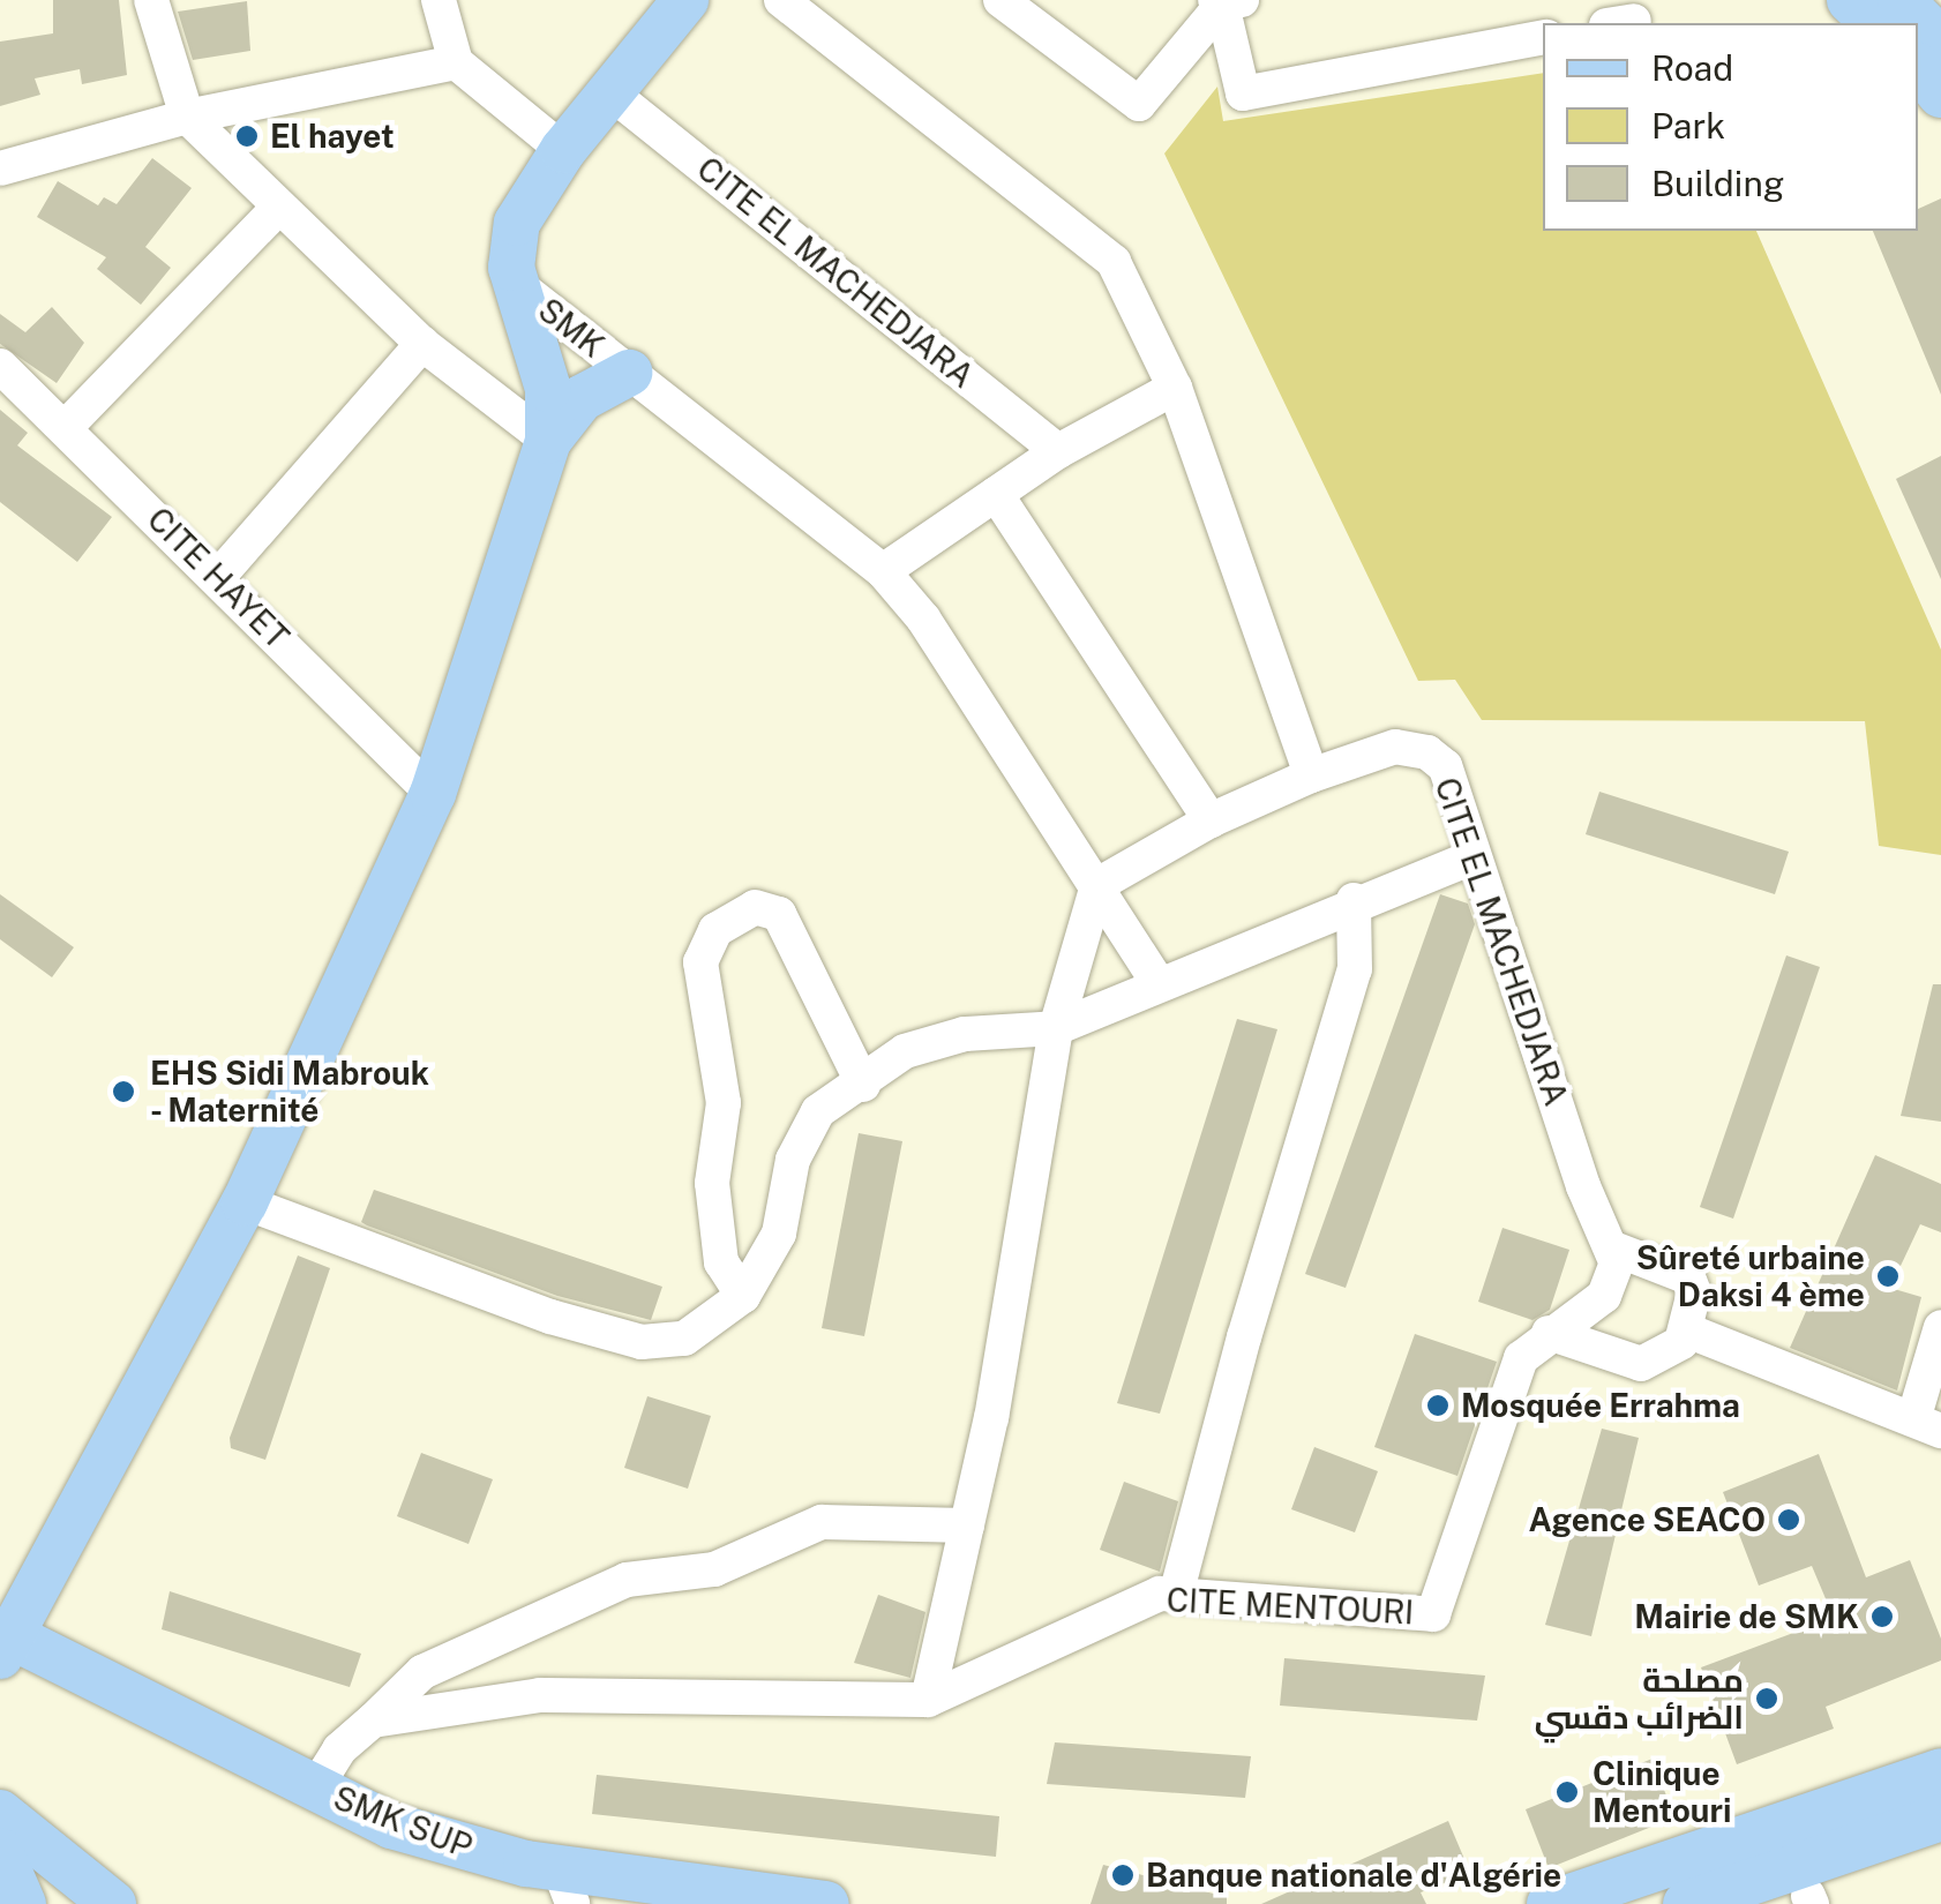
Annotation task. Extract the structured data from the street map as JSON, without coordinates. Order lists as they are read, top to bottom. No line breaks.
{"streets":{"main road":["SMK SUP"],"street":["CITE EL MACHEDJARA","SMK","CITE HAYET","CITE MENTOURI"]},"crossings":[["CITE EL MACHEDJARA","CITE MENTOURI"]],"places":["El hayet","EHS Sidi Mabrouk - Maternité","Sûreté urbaine Daksi 4 ème","Mosquée Errahma","Agence SEACO","Mairie de SMK","مصلحة الضرائب دقسي","Clinique Mentouri","Banque nationale d'Algérie"],"legend":["Road","Park","Building"]}
